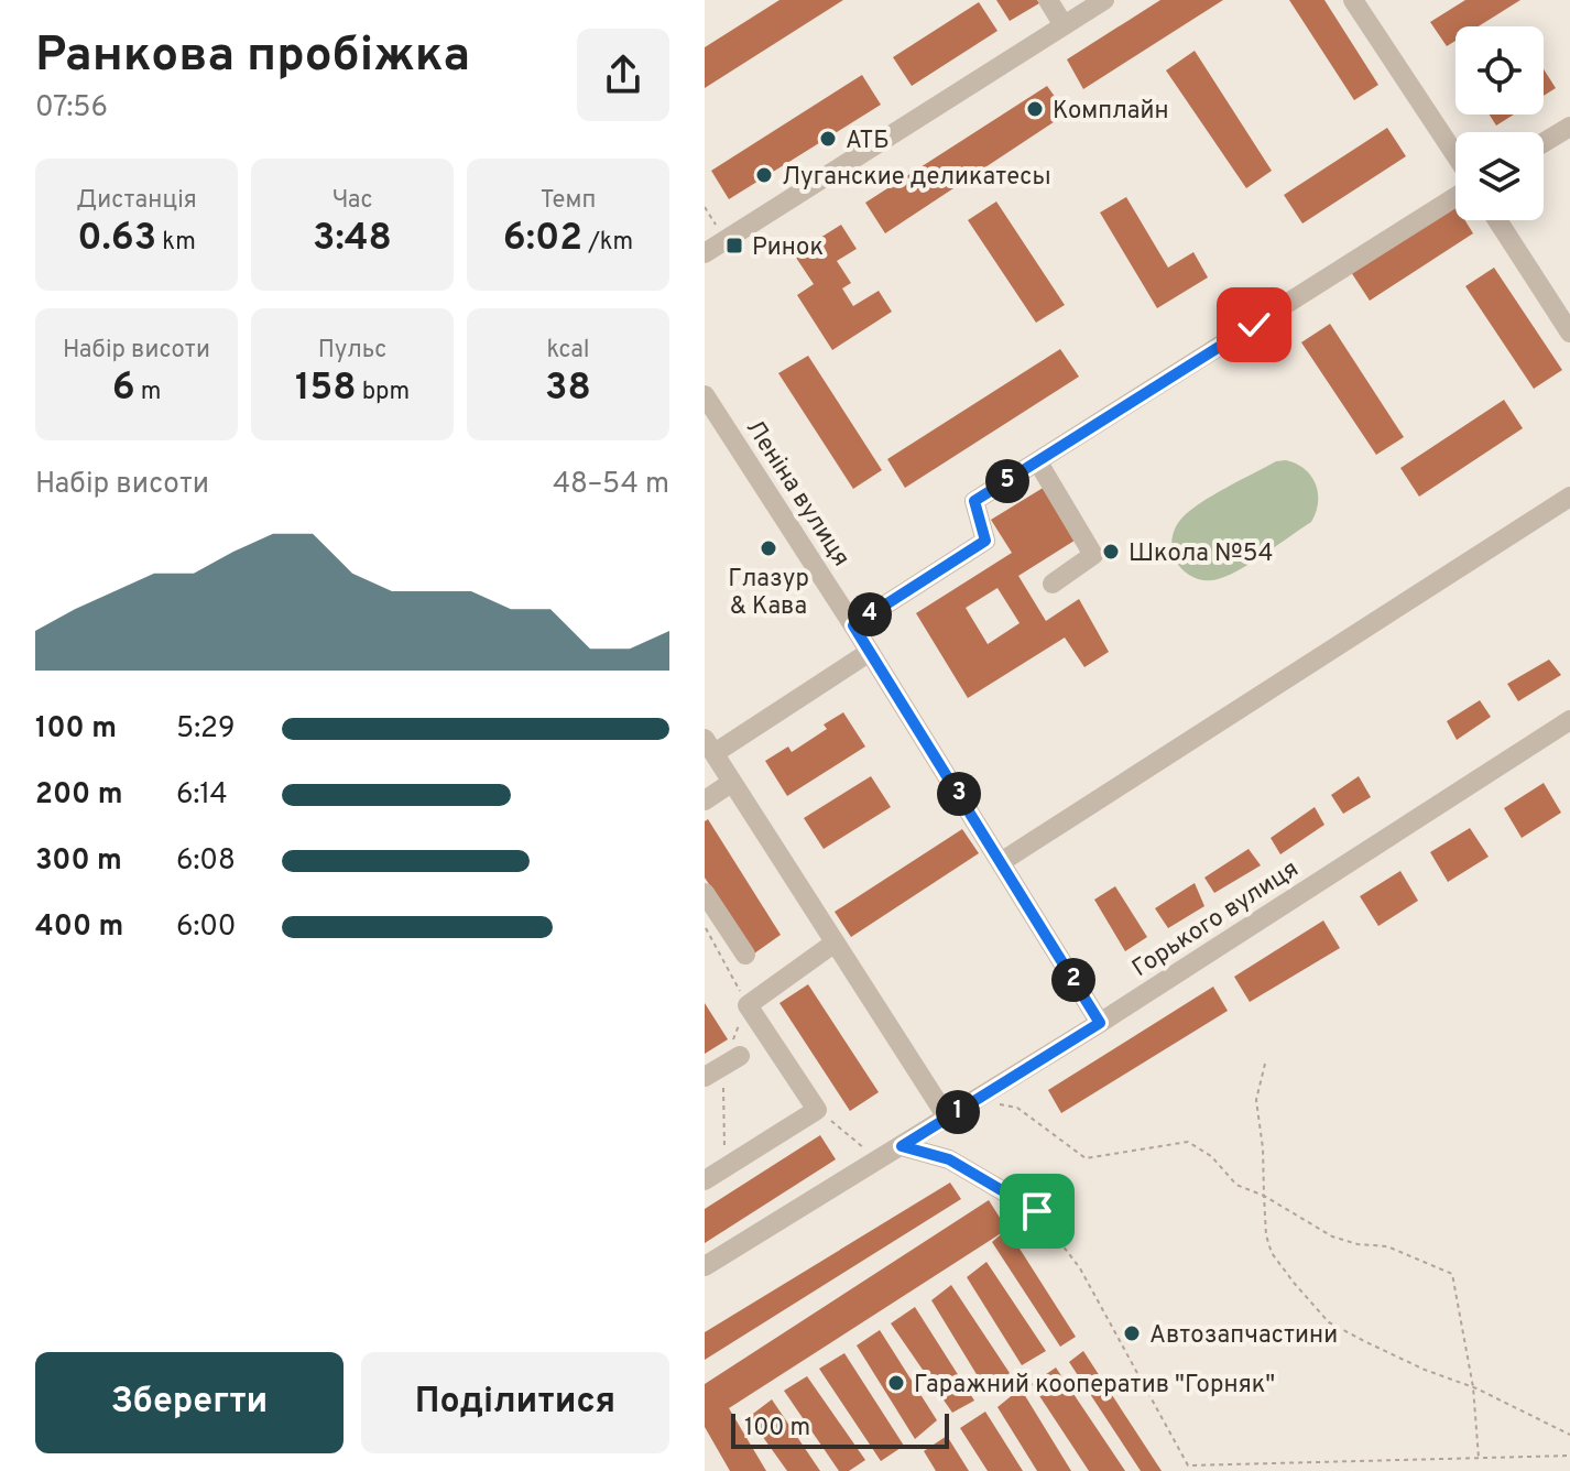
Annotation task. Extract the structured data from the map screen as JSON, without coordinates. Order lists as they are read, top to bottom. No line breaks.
{"streets":{"street":["Леніна вулиця","Горького вулиця"]},"crossings":[["Леніна вулиця","Горького вулиця"]],"places":{"other":["Комплайн","АТБ","Луганские деликатесы","Глазур & Кава","Школа №54","Автозапчастини","Гаражний кооператив \"Горняк\""],"transit":["Ринок"]},"scale_bar":"100 m","page":{"heading":["Ранкова пробіжка","07:56"],"stats":[["Дистанція","0.63 km"],["Час","3:48"],["Темп","6:02 /km"],["Набір висоти","6 m"],["Пульс","158 bpm"],["kcal","38"]],"chart":["Набір висоти","48–54 m"],"pins":["5","4","3","2","1"],"list":[{"name":"100 m","note":"5:29"},{"name":"200 m","note":"6:14"},{"name":"300 m","note":"6:08"},{"name":"400 m","note":"6:00"}],"buttons":["Зберегти","Поділитися"],"scale":"100 m"}}
